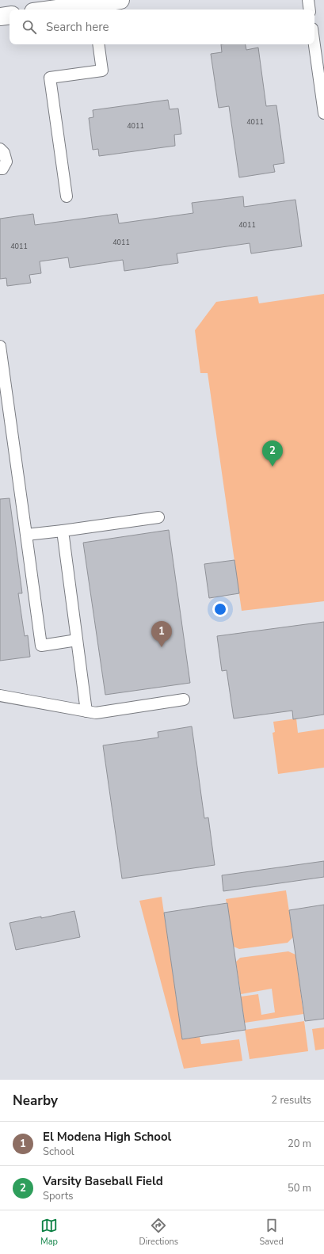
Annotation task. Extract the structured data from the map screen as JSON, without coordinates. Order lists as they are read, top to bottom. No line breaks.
{"house_numbers":["4011","4011","4011","4011","4011"],"page":{"search":"Search here","pins":["2","1"],"heading":["Nearby","2 results"],"list":[{"mark":"1","name":"El Modena High School","note":"School","value":"20 m"},{"mark":"2","name":"Varsity Baseball Field","note":"Sports","value":"50 m"}],"nav":["Map","Directions","Saved"]}}
